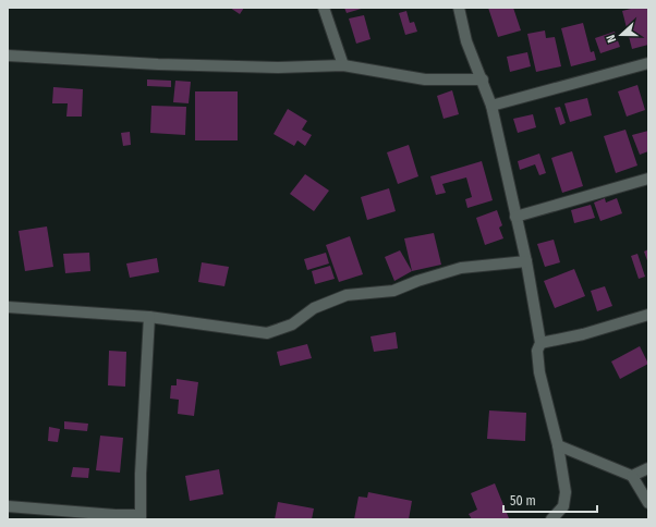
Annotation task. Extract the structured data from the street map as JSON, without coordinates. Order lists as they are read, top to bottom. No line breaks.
{"scale_bar":"50 m","north":"left"}
